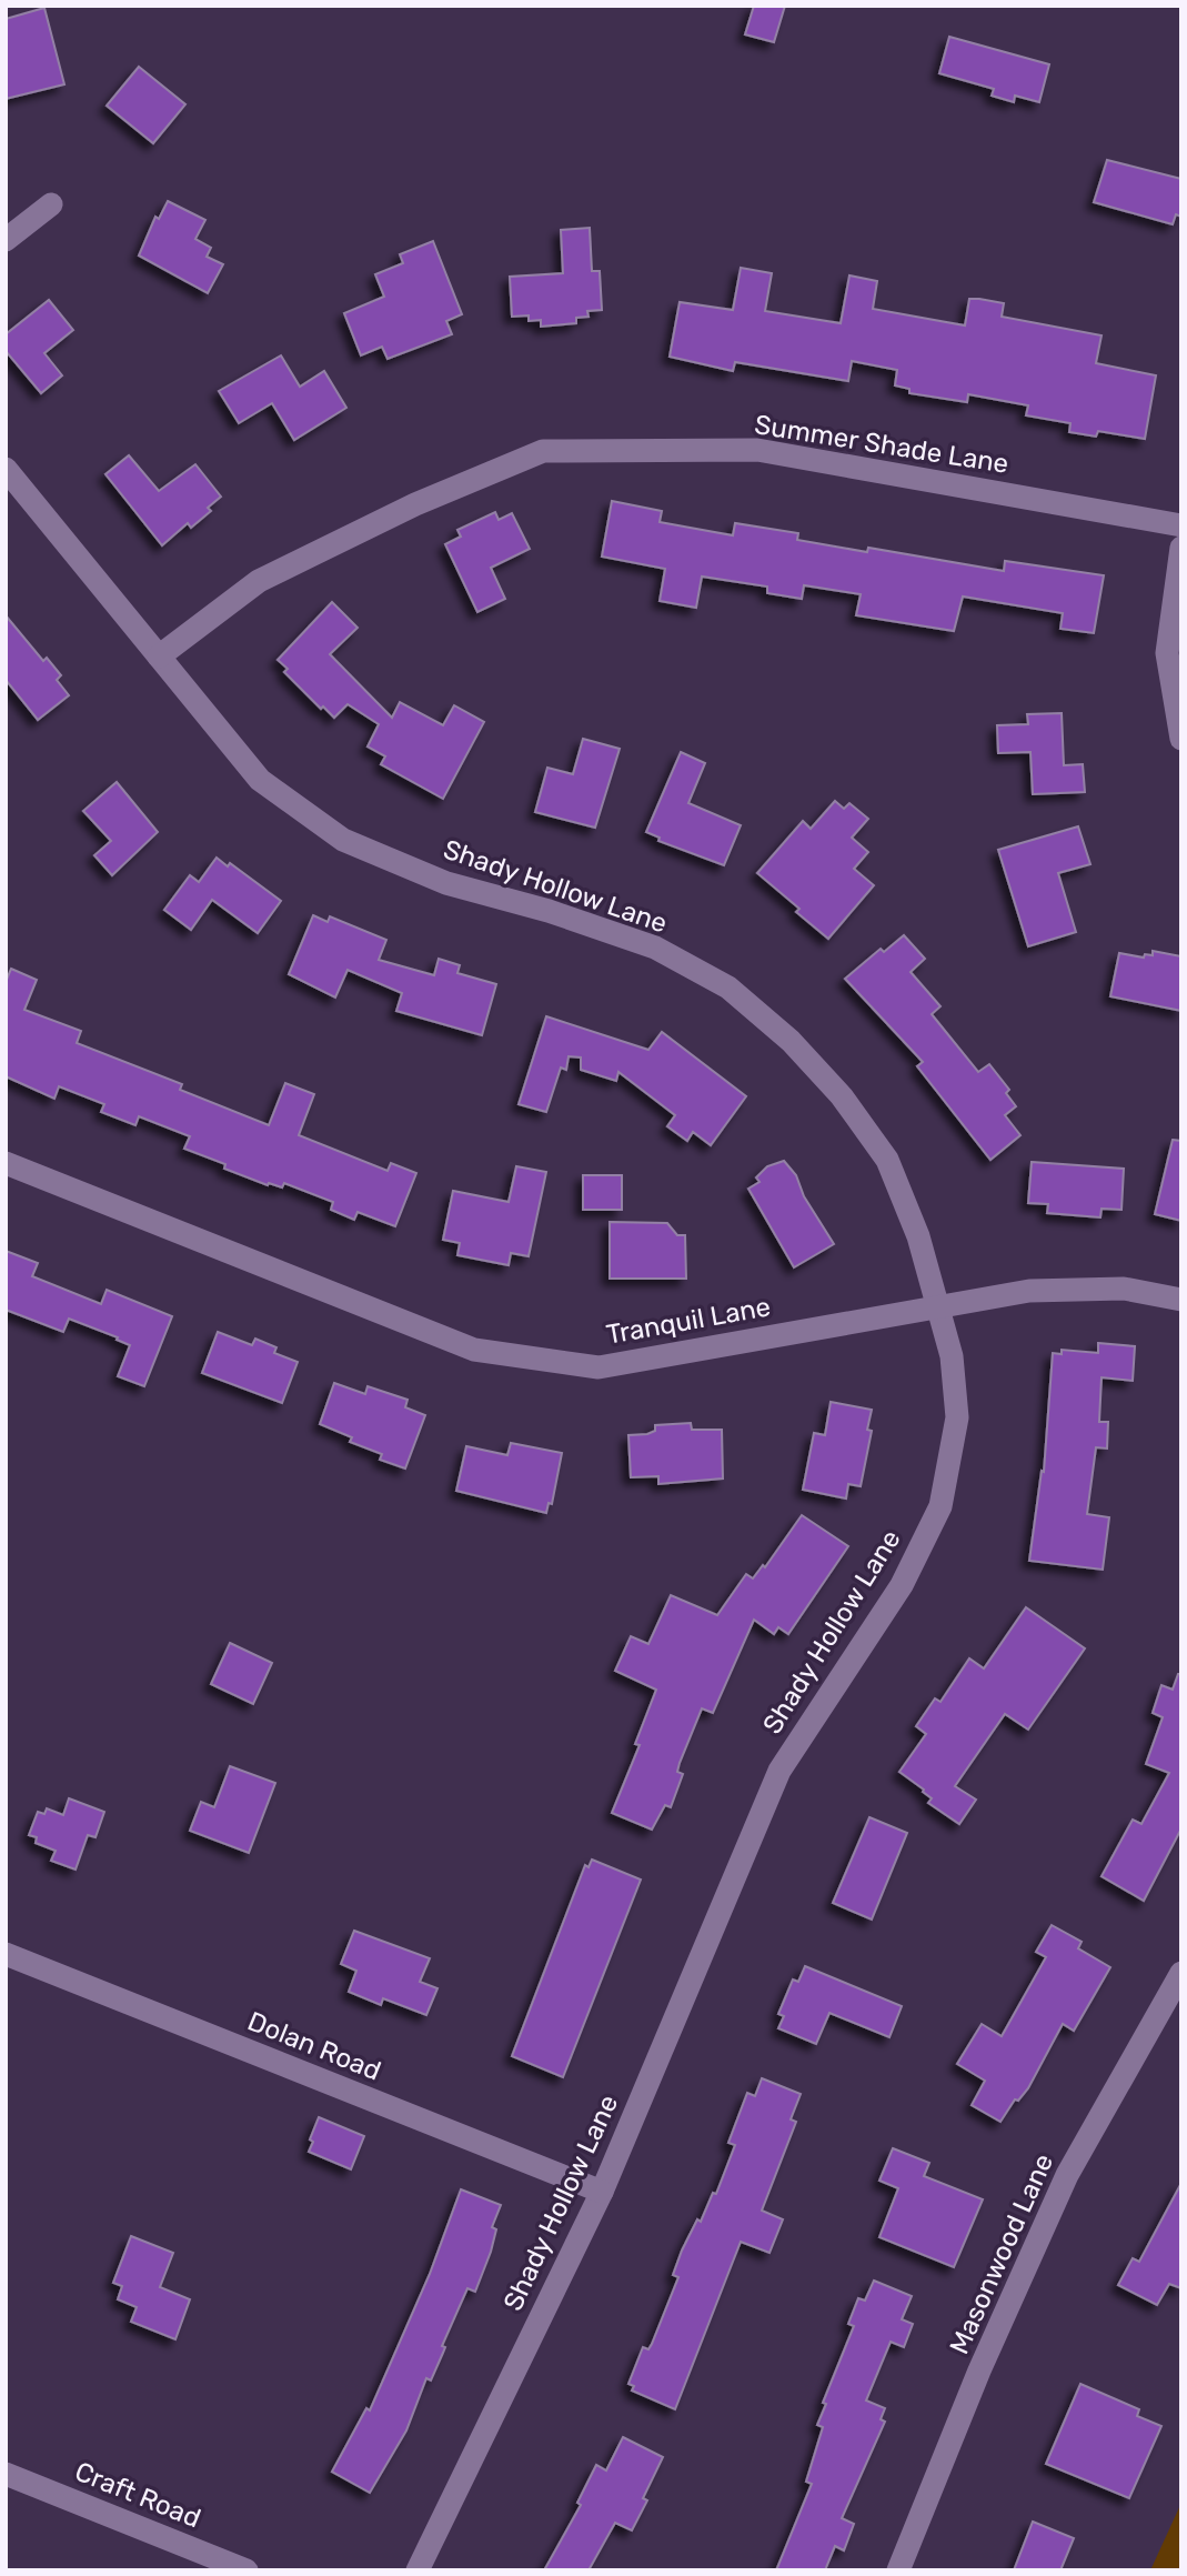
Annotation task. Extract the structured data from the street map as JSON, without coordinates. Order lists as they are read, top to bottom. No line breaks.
{"streets":{"street":["Summer Shade Lane","Shady Hollow Lane","Tranquil Lane","Dolan Road","Masonwood Lane","Craft Road"]},"crossings":[["Summer Shade Lane","Shady Hollow Lane"],["Shady Hollow Lane","Tranquil Lane"],["Shady Hollow Lane","Dolan Road"]]}
